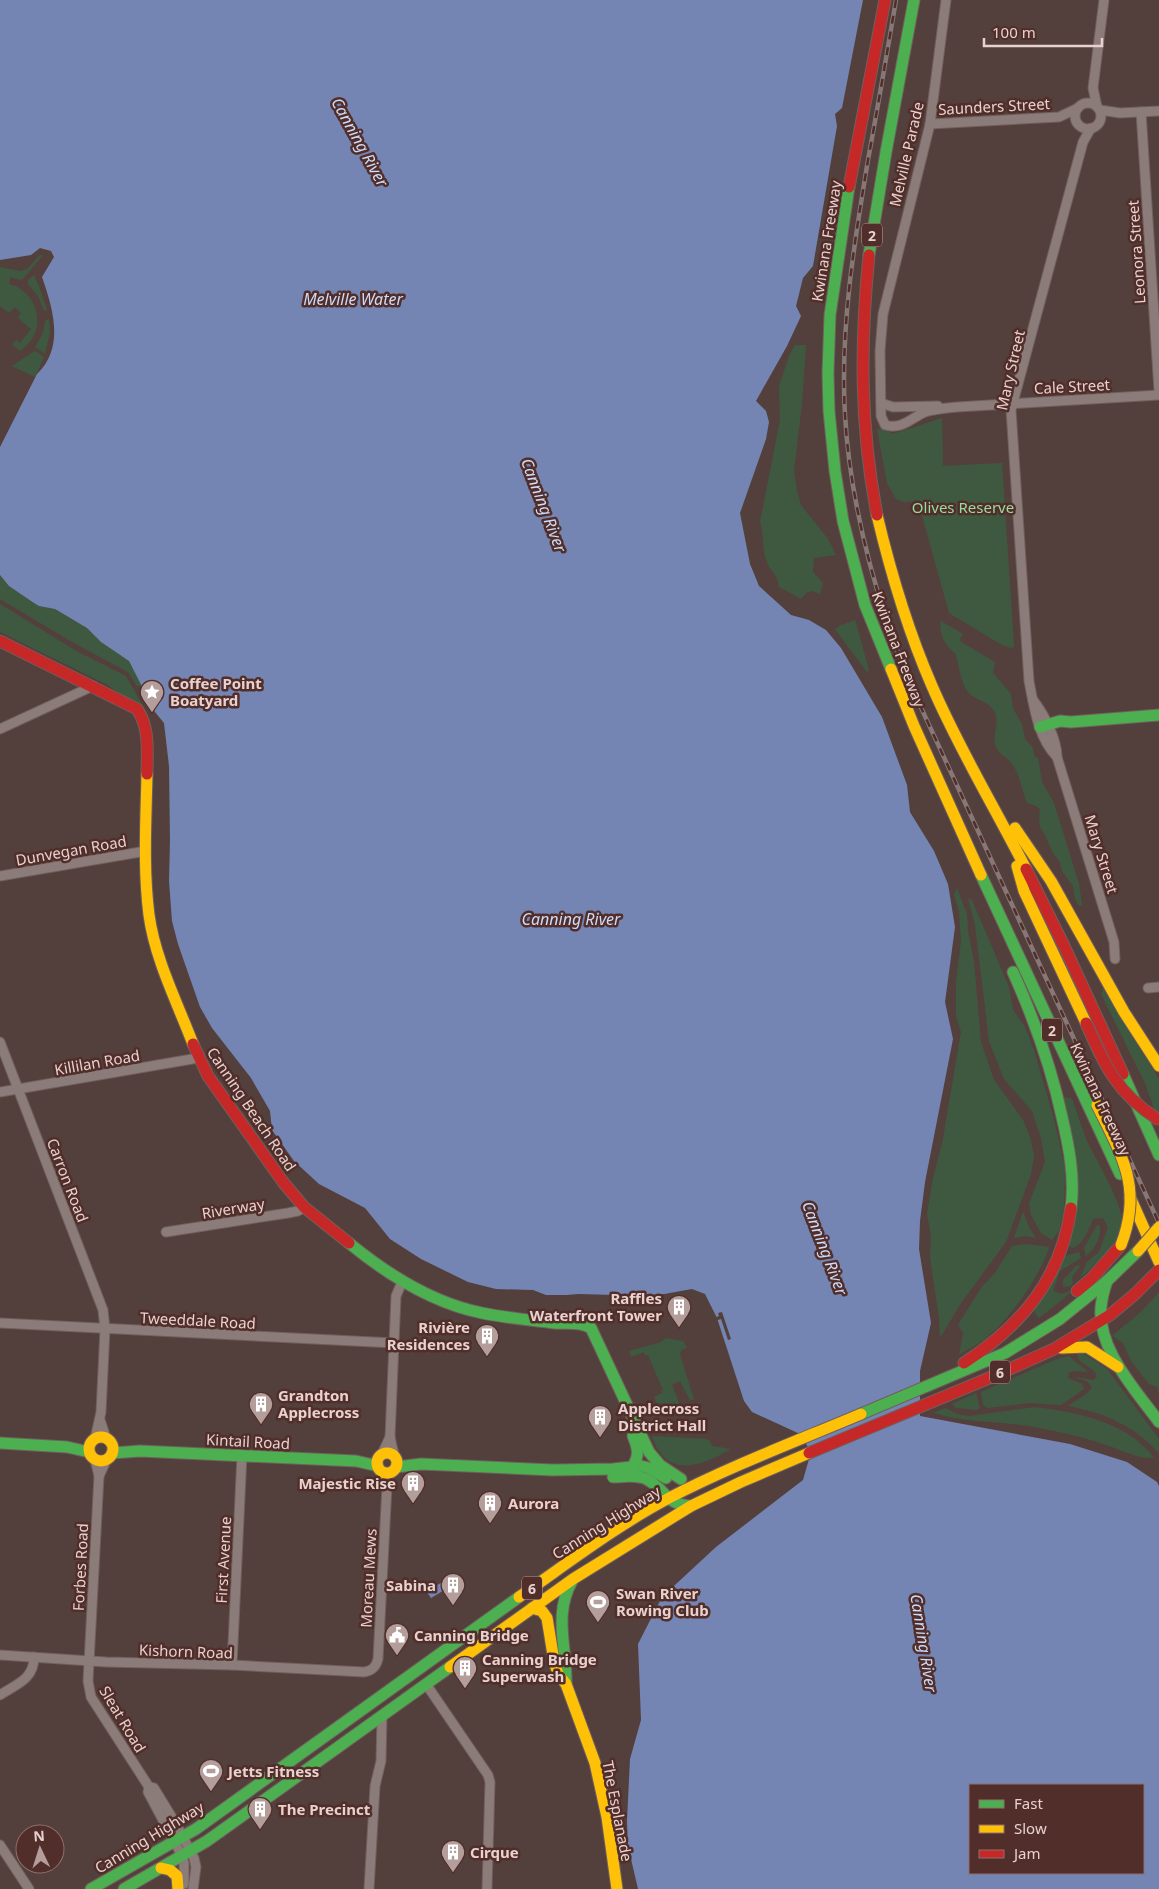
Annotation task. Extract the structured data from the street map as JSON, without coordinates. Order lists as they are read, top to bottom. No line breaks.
{"streets":{"main road":["2","Kwinana Freeway","Canning Beach Road","6","Kintail Road","Canning Highway","The Esplanade"],"street":["Saunders Street","Melville Parade","Leonora Street","Mary Street","Cale Street","Dunvegan Road","Killilan Road","Carron Road","Riverway","Tweeddale Road","First Avenue","Forbes Road","Moreau Mews","Kishorn Road","Sleat Road"]},"crossings":[["Saunders Street","Melville Parade"],["Saunders Street","Mary Street"],["Melville Parade","Cale Street"],["Mary Street","Cale Street"],["Dunvegan Road","Canning Beach Road"],["Killilan Road","Canning Beach Road"],["Killilan Road","Carron Road"],["Canning Beach Road","Riverway"],["Canning Beach Road","Kintail Road"],["Canning Beach Road","Moreau Mews"],["Carron Road","Tweeddale Road"],["Carron Road","Forbes Road"],["Tweeddale Road","Forbes Road"],["Tweeddale Road","Moreau Mews"],["Kintail Road","Canning Highway"],["Kintail Road","First Avenue"],["Kintail Road","Forbes Road"],["Kintail Road","Moreau Mews"],["Canning Highway","Sleat Road"],["Canning Highway","The Esplanade"],["First Avenue","Kishorn Road"],["Forbes Road","Kishorn Road"],["Forbes Road","Sleat Road"],["Moreau Mews","Kishorn Road"],["Kishorn Road","Sleat Road"]],"water":["Canning River","Melville Water"],"parks":["Olives Reserve"],"places":{"place":["Coffee Point Boatyard"],"building":["Raffles Waterfront Tower","Rivière Residences","Grandton Applecross","Applecross District Hall","Majestic Rise","Aurora","Sabina","Canning Bridge Superwash","The Precinct","Cirque"],"sports":["Swan River Rowing Club","Jetts Fitness"],"public building":["Canning Bridge"]},"legend":["Fast","Slow","Jam"],"scale_bar":"100 m","north":"top"}
